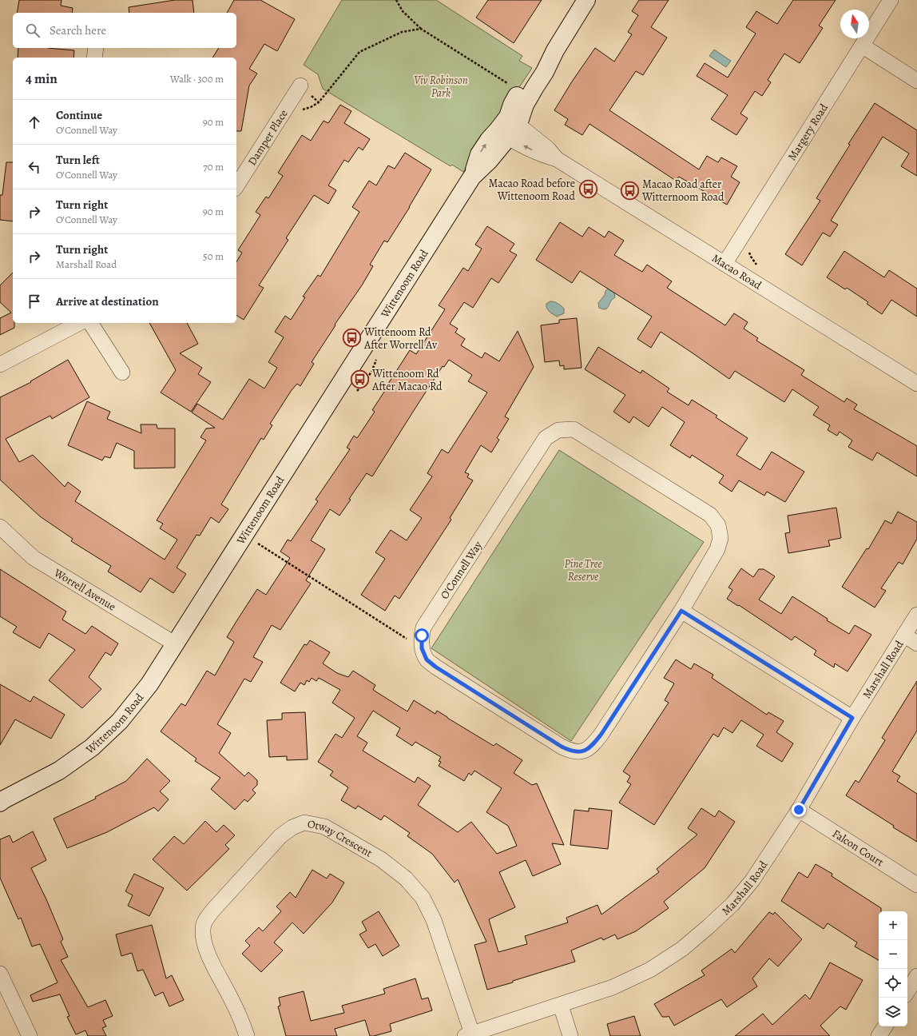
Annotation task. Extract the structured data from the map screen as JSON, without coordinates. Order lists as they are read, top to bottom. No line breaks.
{"streets":{"street":["Margery Road","Damper Place","Macao Road","Wittenoom Road","O'Connell Way","Worrell Avenue","Marshall Road","Otway Crescent","Falcon Court"]},"crossings":[["Margery Road","Macao Road"],["Macao Road","Wittenoom Road"],["Wittenoom Road","Worrell Avenue"],["Marshall Road","Otway Crescent"],["Marshall Road","Falcon Court"]],"parks":["Viv Robinson Park","Pine Tree Reserve"],"places":{"bus stop":["Macao Road before Wittenoom Road","Macao Road after Witternoom Road","Wittenoom Rd After Worrell Av","Wittenoom Rd After Macao Rd"]},"north":"top","page":{"search":"Search here","heading":["4 min","Walk · 300 m"],"list":[["Continue","O'Connell Way","90 m"],["Turn left","O'Connell Way","70 m"],["Turn right","O'Connell Way","90 m"],["Turn right","Marshall Road","50 m"],"Arrive at destination"],"map_buttons":["+","−"]}}
